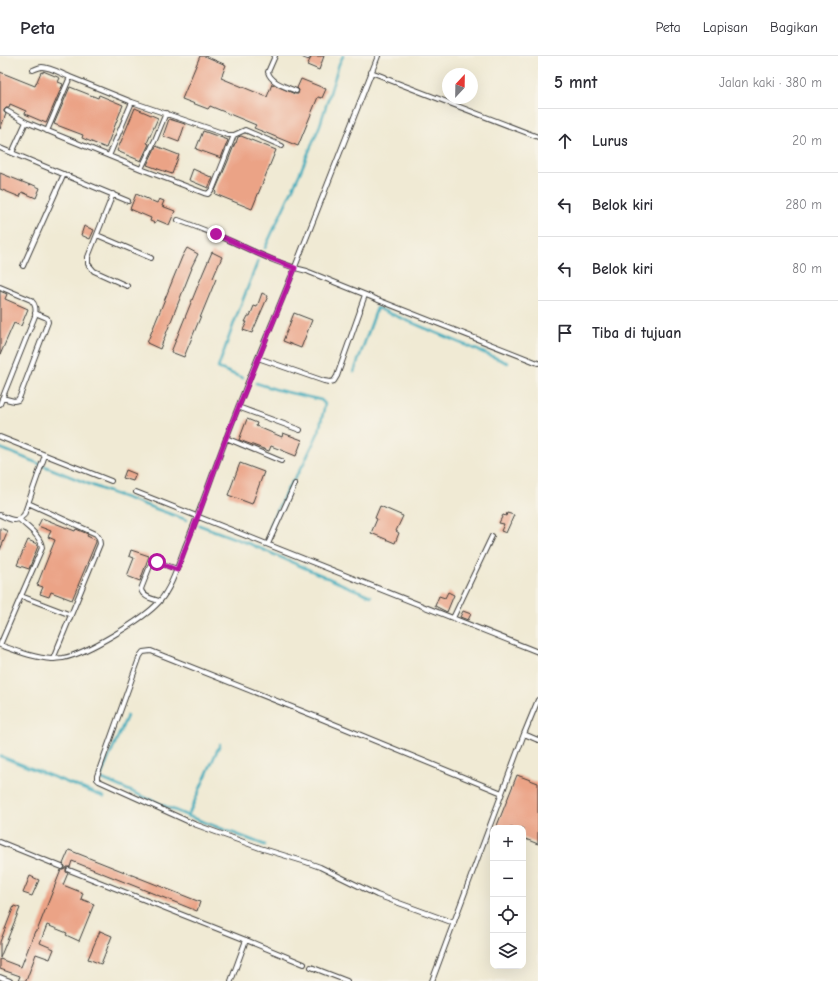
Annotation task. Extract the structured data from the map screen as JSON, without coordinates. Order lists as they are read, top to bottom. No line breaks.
{"north":"top","page":{"header":"Peta","nav":["Peta","Lapisan","Bagikan"],"heading":["5 mnt","Jalan kaki · 380 m"],"list":[["Lurus","20 m"],["Belok kiri","280 m"],["Belok kiri","80 m"],"Tiba di tujuan"],"map_buttons":["+","−"]}}
